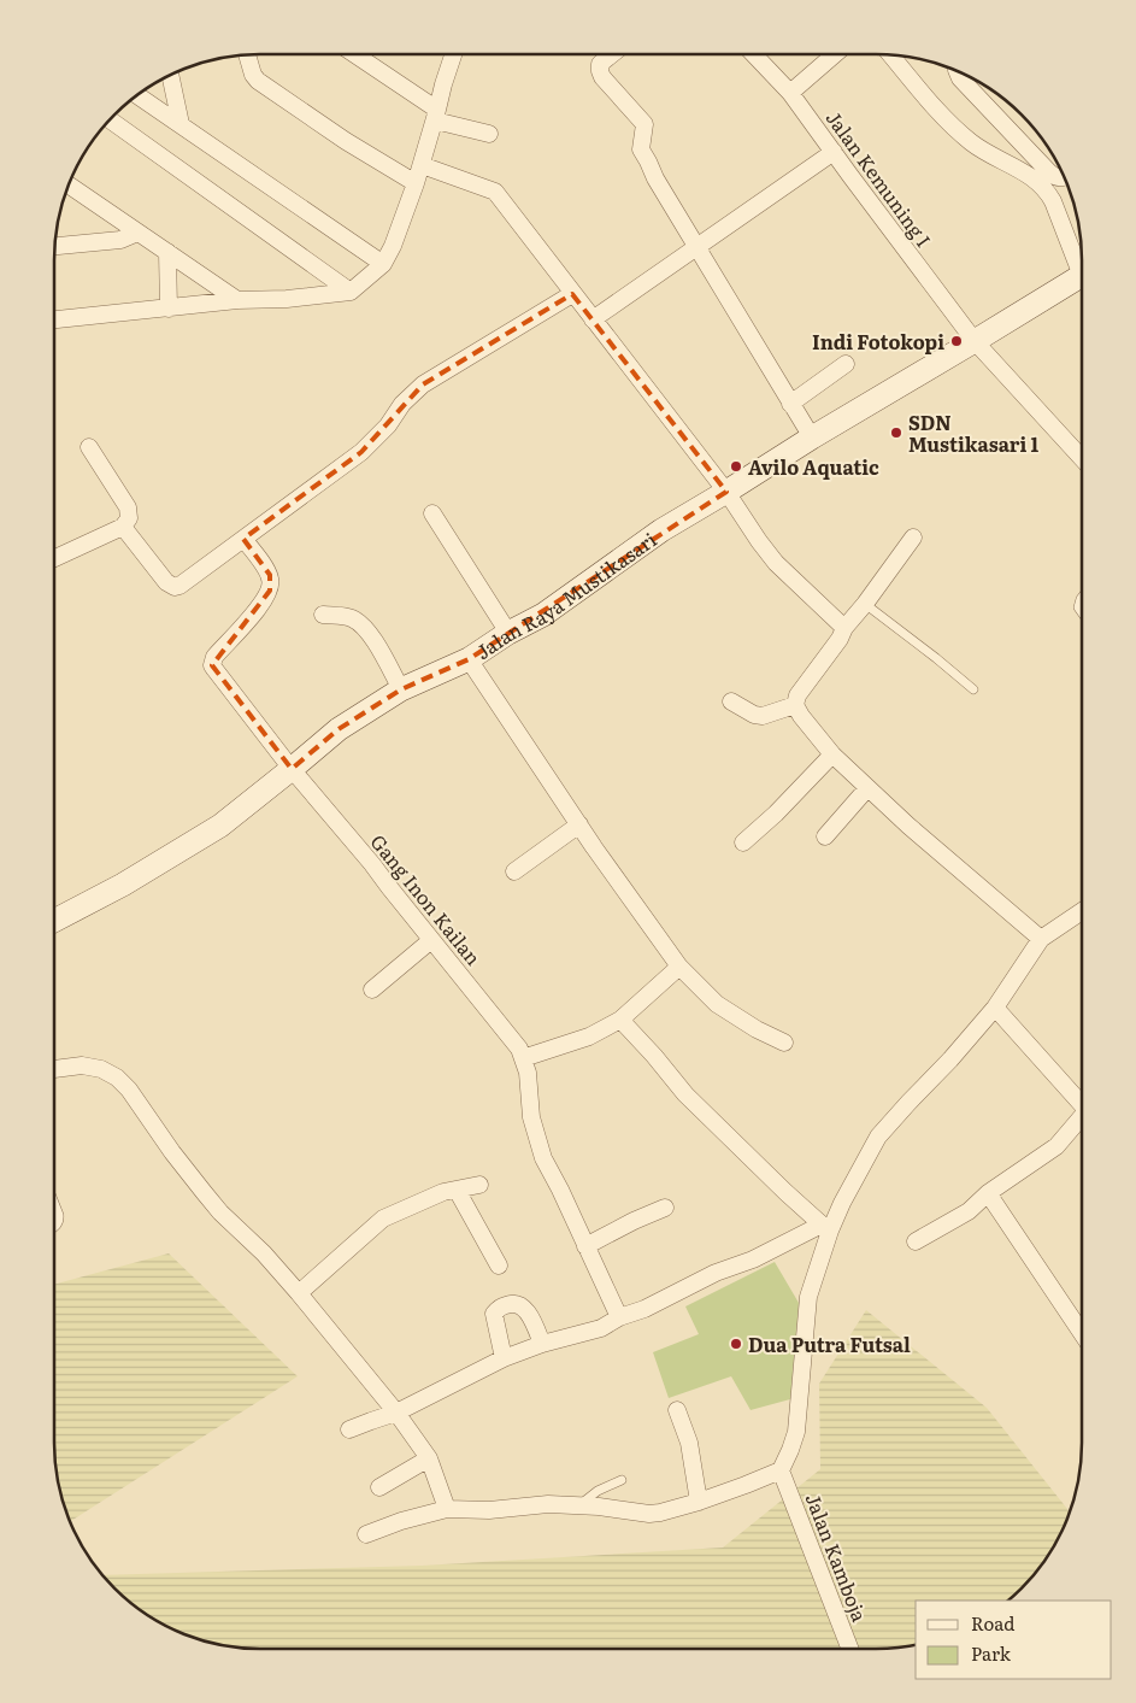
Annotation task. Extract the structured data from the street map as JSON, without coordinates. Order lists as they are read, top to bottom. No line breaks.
{"streets":{"main road":["Jalan Raya Mustikasari"],"street":["Jalan Kemuning I","Gang Inon Kailan","Jalan Kamboja"]},"crossings":[["Jalan Kemuning I","Jalan Raya Mustikasari"],["Jalan Raya Mustikasari","Gang Inon Kailan"]],"places":["Indi Fotokopi","SDN Mustikasari 1","Avilo Aquatic","Dua Putra Futsal"],"legend":["Road","Park"]}
